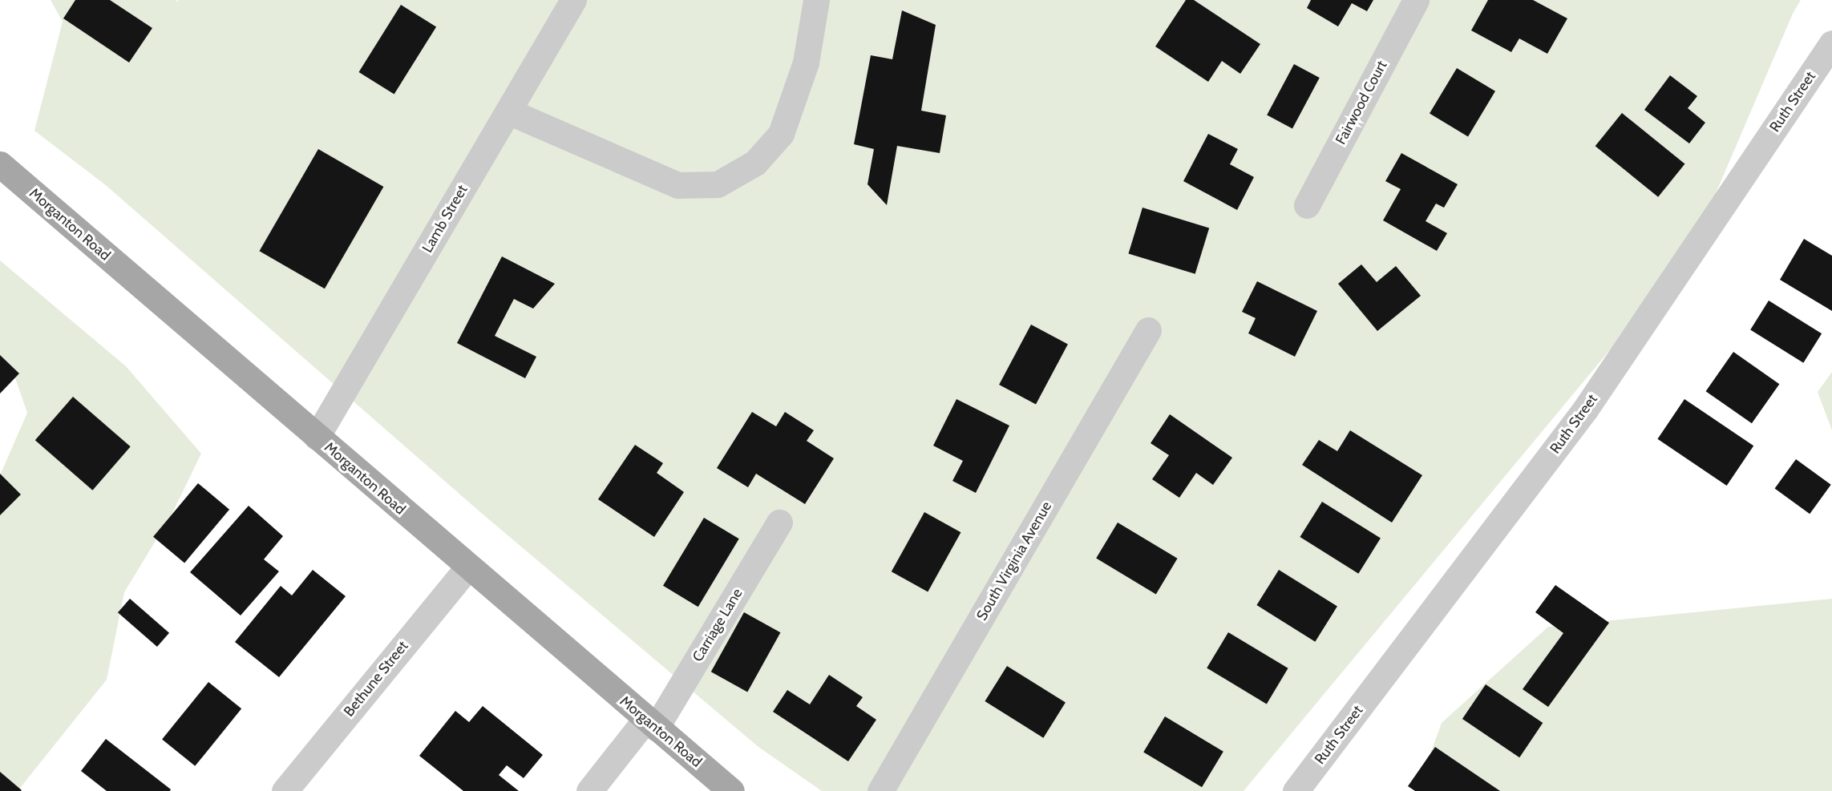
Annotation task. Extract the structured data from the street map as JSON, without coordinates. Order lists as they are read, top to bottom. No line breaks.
{"streets":{"main road":["Morganton Road"],"street":["Ruth Street","Fairwood Court","Lamb Street","South Virginia Avenue","Carriage Lane","Bethune Street"]},"crossings":[["Lamb Street","Morganton Road"],["Morganton Road","Carriage Lane"],["Morganton Road","Bethune Street"]]}
